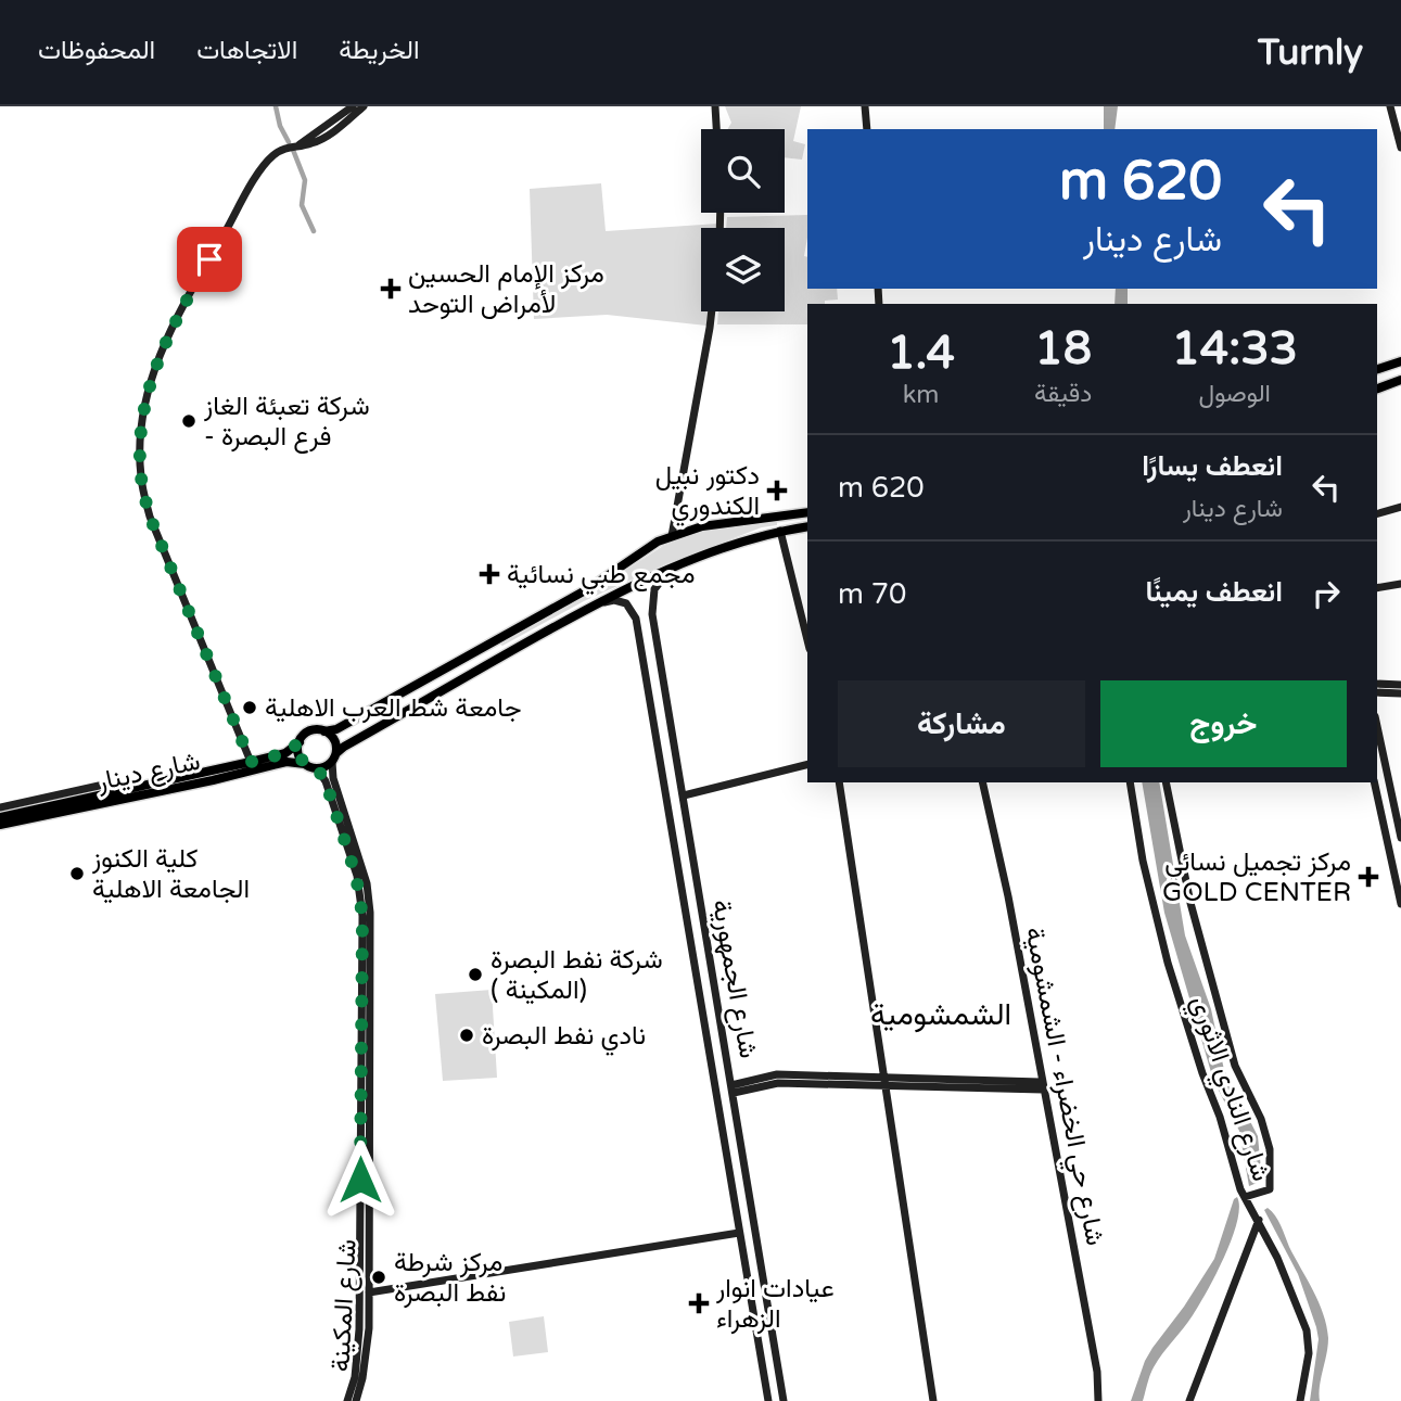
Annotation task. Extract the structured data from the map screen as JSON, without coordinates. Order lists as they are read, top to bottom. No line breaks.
{"streets":{"main road":["شارع دينار"],"street":["شارع الجمهورية","شارع حي الخضراء - الشمشومية","شارع النادي الاثوري","شارع المكينة"]},"crossings":[["شارع دينار","شارع المكينة"]],"districts":["الشمشومية"],"places":{"health":["مركز الإمام الحسين لأمراض التوحد","دكتور نبيل الكندوري","مجمع طبي نسائية","مركز تجميل نسائي GOLD CENTER","عيادات انوار الزهراء"],"other":["شركة تعبئة الغاز - فرع البصرة","جامعة شط العرب الاهلية","كلية الكنوز الجامعة الاهلية","شركة نفط البصرة ( المكينة)","نادي نفط البصرة","مركز شرطة نفط البصرة"]},"page":{"header":"Turnly","nav":["الخريطة","الاتجاهات","المحفوظات"],"turn":["620 m","شارع دينار"],"eta":["14:33","الوصول","18","دقيقة","1.4","km"],"list":[{"name":"انعطف يسارًا","note":"شارع دينار","value":"620 m"},{"name":"انعطف يمينًا","value":"70 m"}],"buttons":["خروج","مشاركة"]}}
